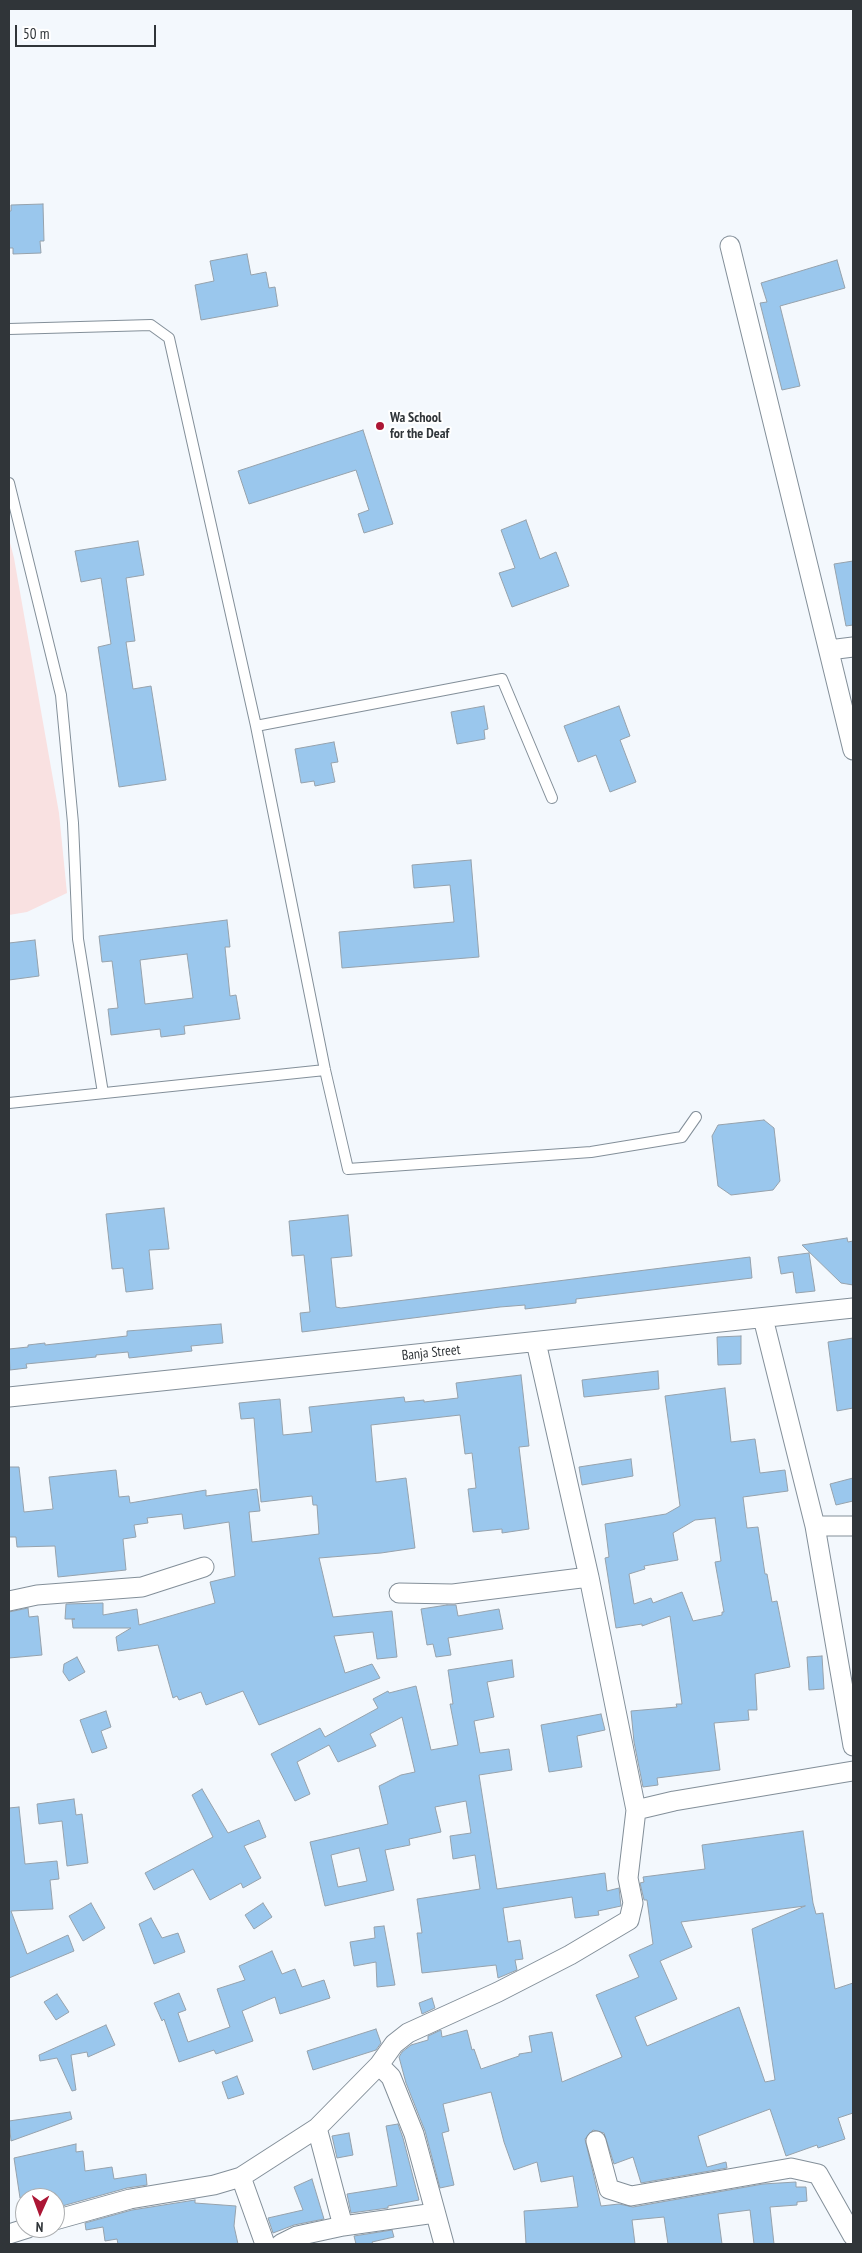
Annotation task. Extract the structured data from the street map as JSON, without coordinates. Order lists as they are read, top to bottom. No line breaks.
{"streets":{"street":["Banja Street"]},"places":["Wa School for the Deaf"],"scale_bar":"50 m","north":"bottom"}
